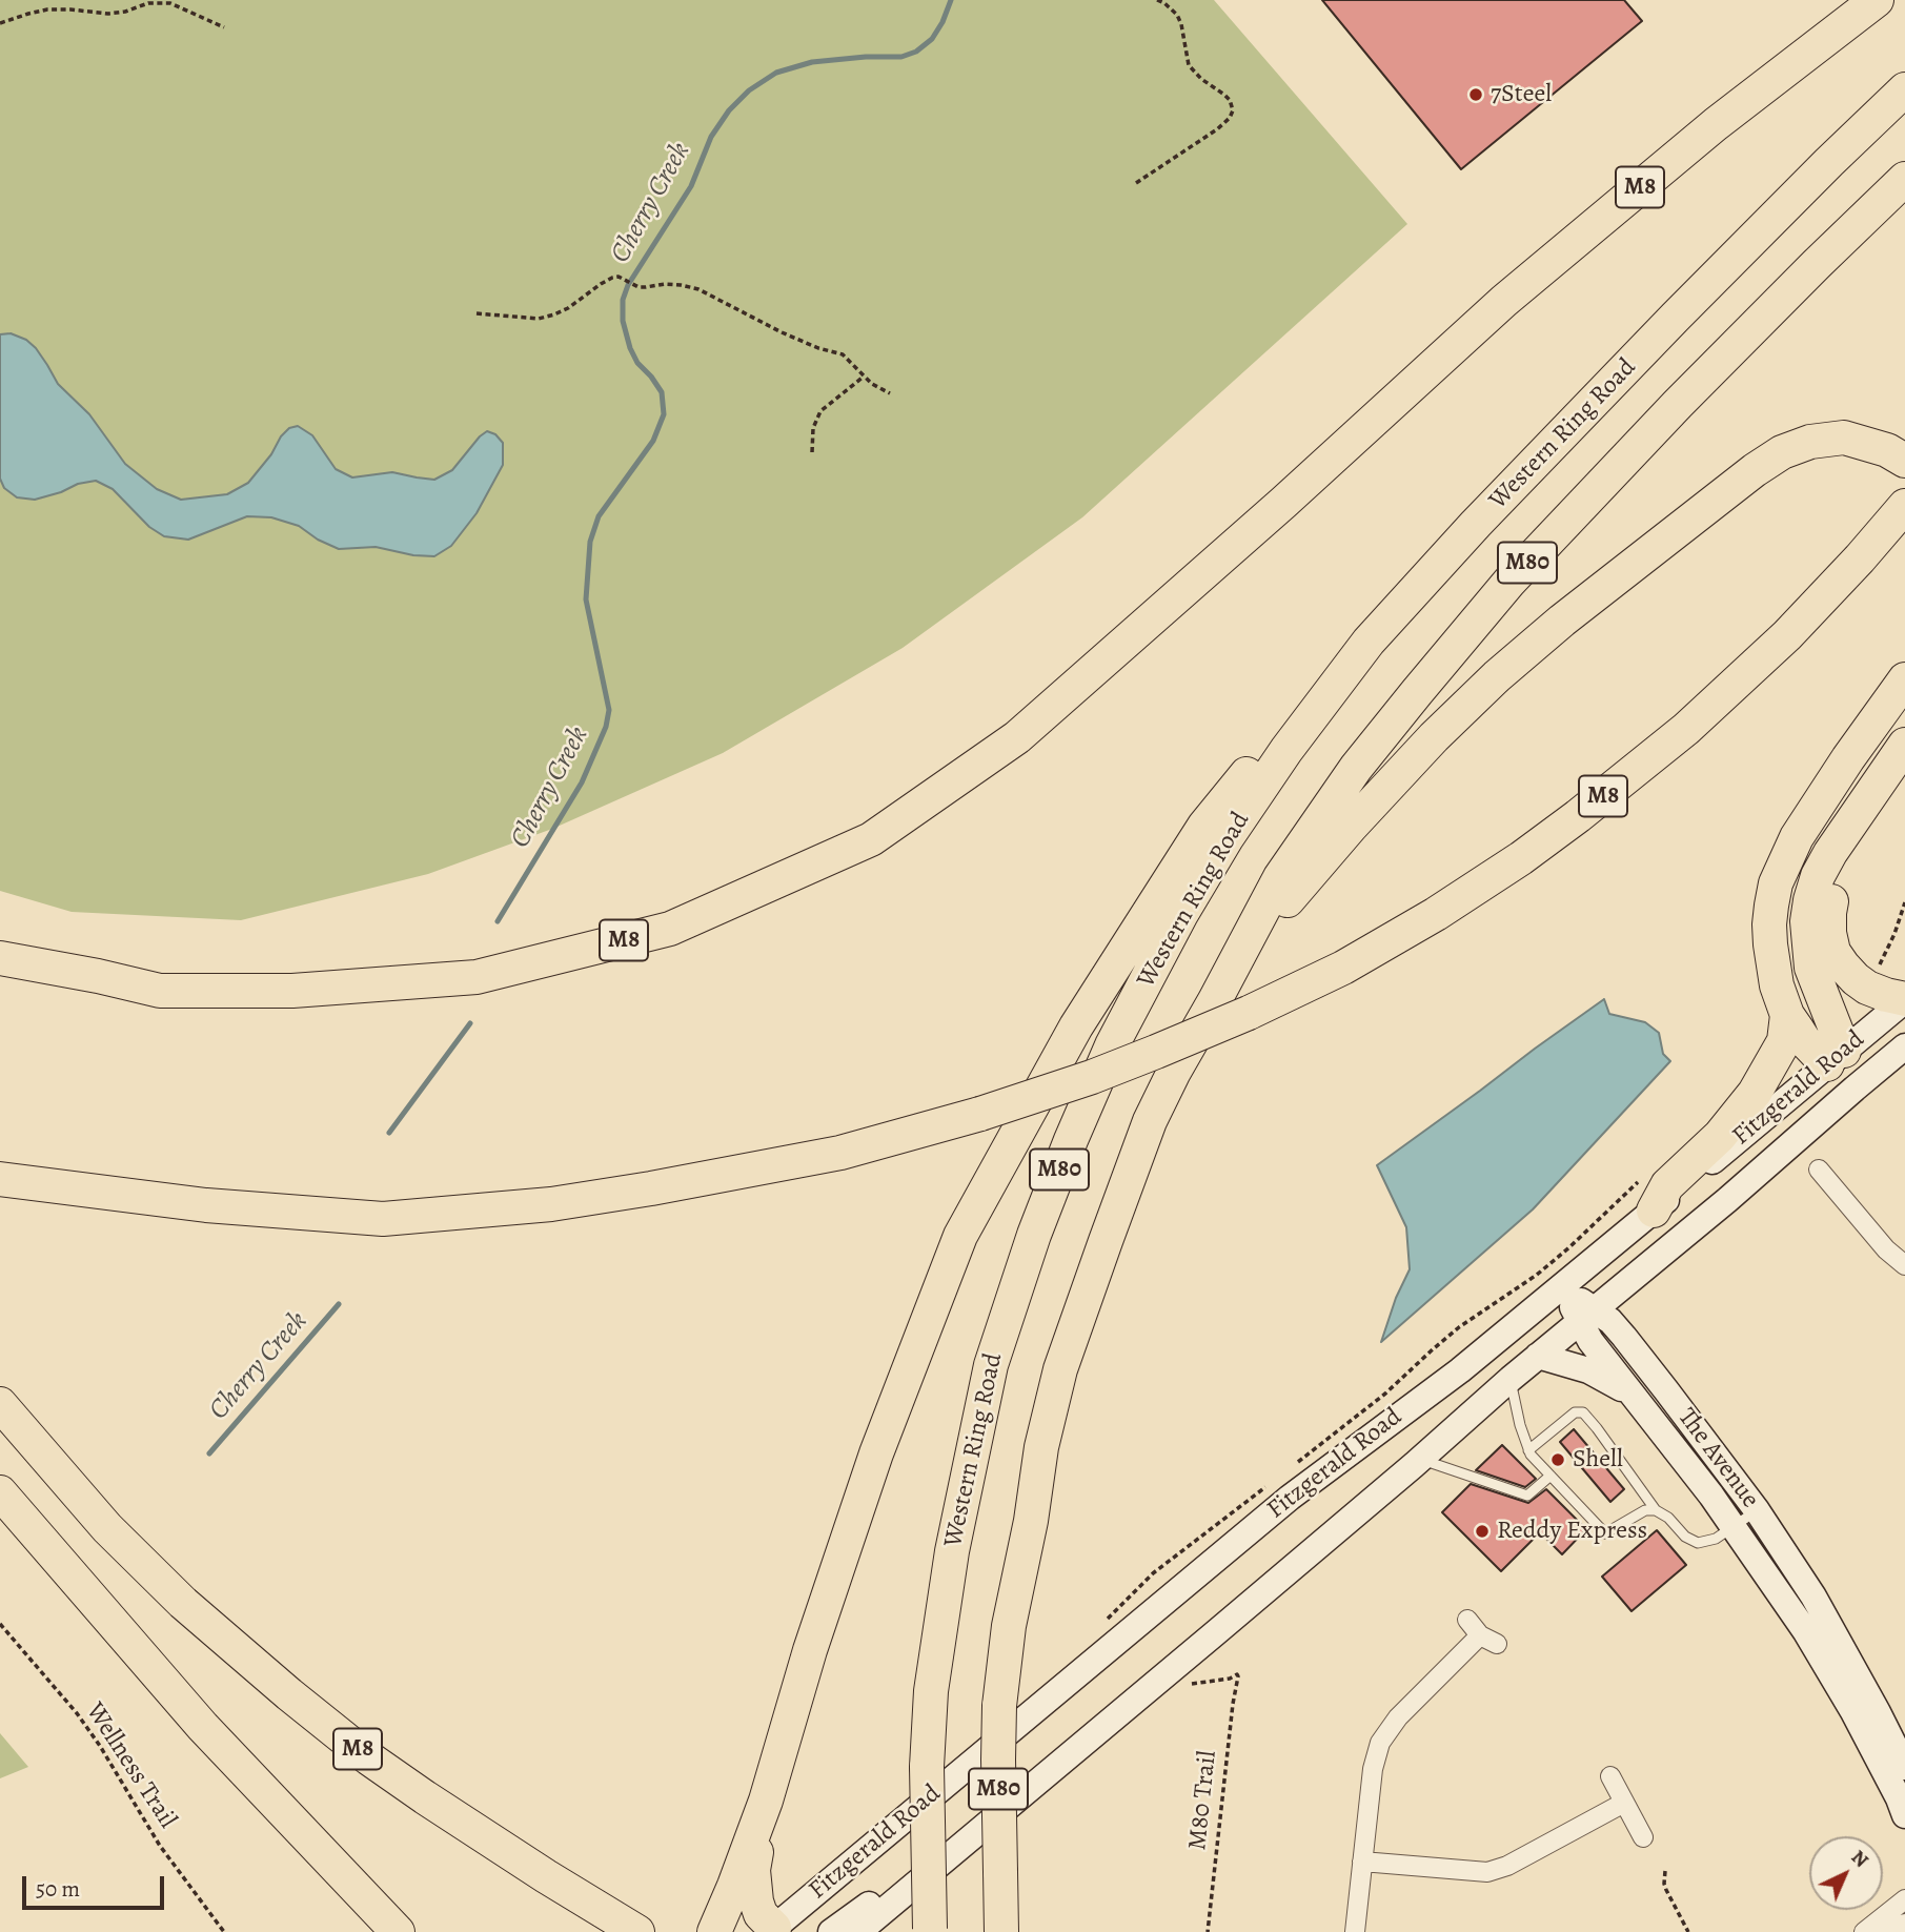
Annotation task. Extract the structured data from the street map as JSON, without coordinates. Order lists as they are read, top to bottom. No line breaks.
{"streets":{"highway":["M8","Western Ring Road","M80"],"main road":["Fitzgerald Road","The Avenue"],"path":["Wellness Trail","M80 Trail"]},"crossings":[["Fitzgerald Road","The Avenue"]],"water":["Cherry Creek"],"places":["7Steel","Shell","Reddy Express"],"scale_bar":"50 m","north":"top right"}
